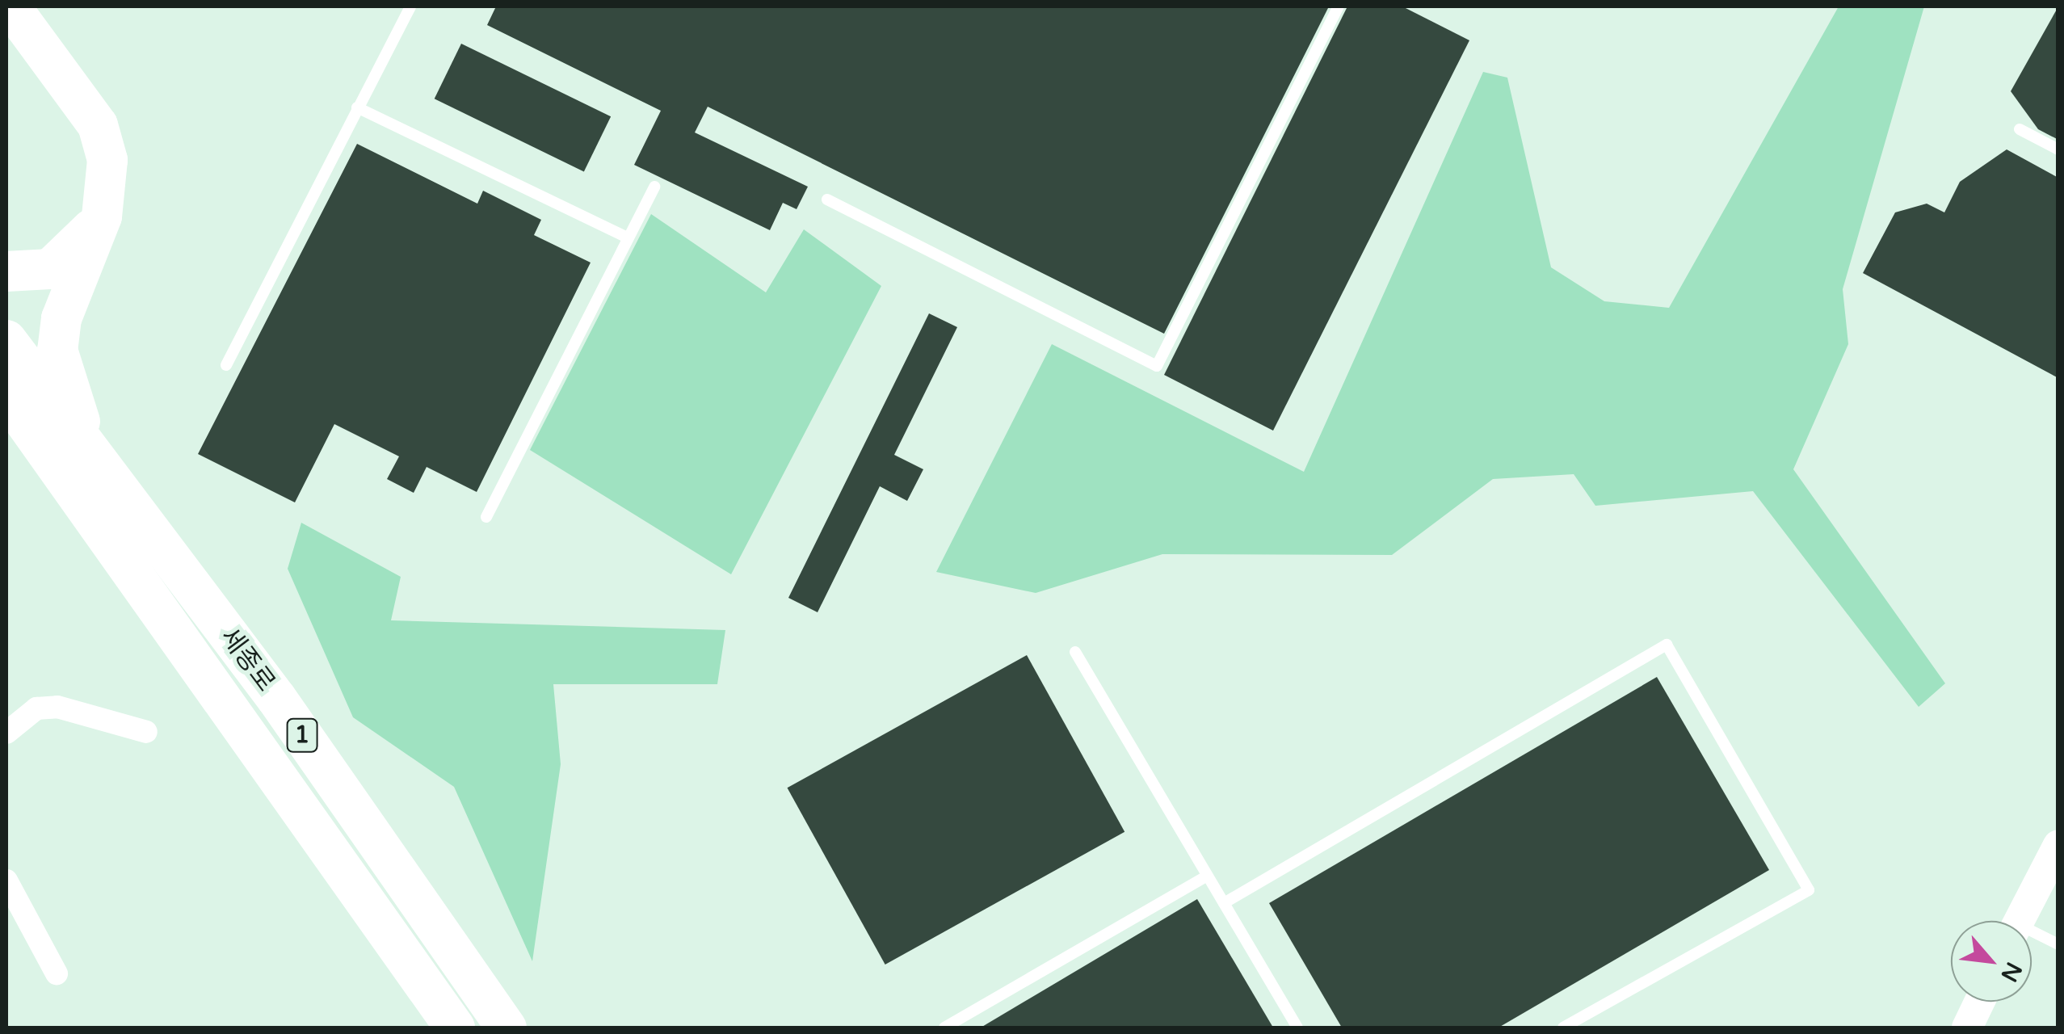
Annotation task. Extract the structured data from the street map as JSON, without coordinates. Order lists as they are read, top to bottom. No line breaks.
{"streets":{"highway":["세종로","1"]},"north":"bottom right"}
